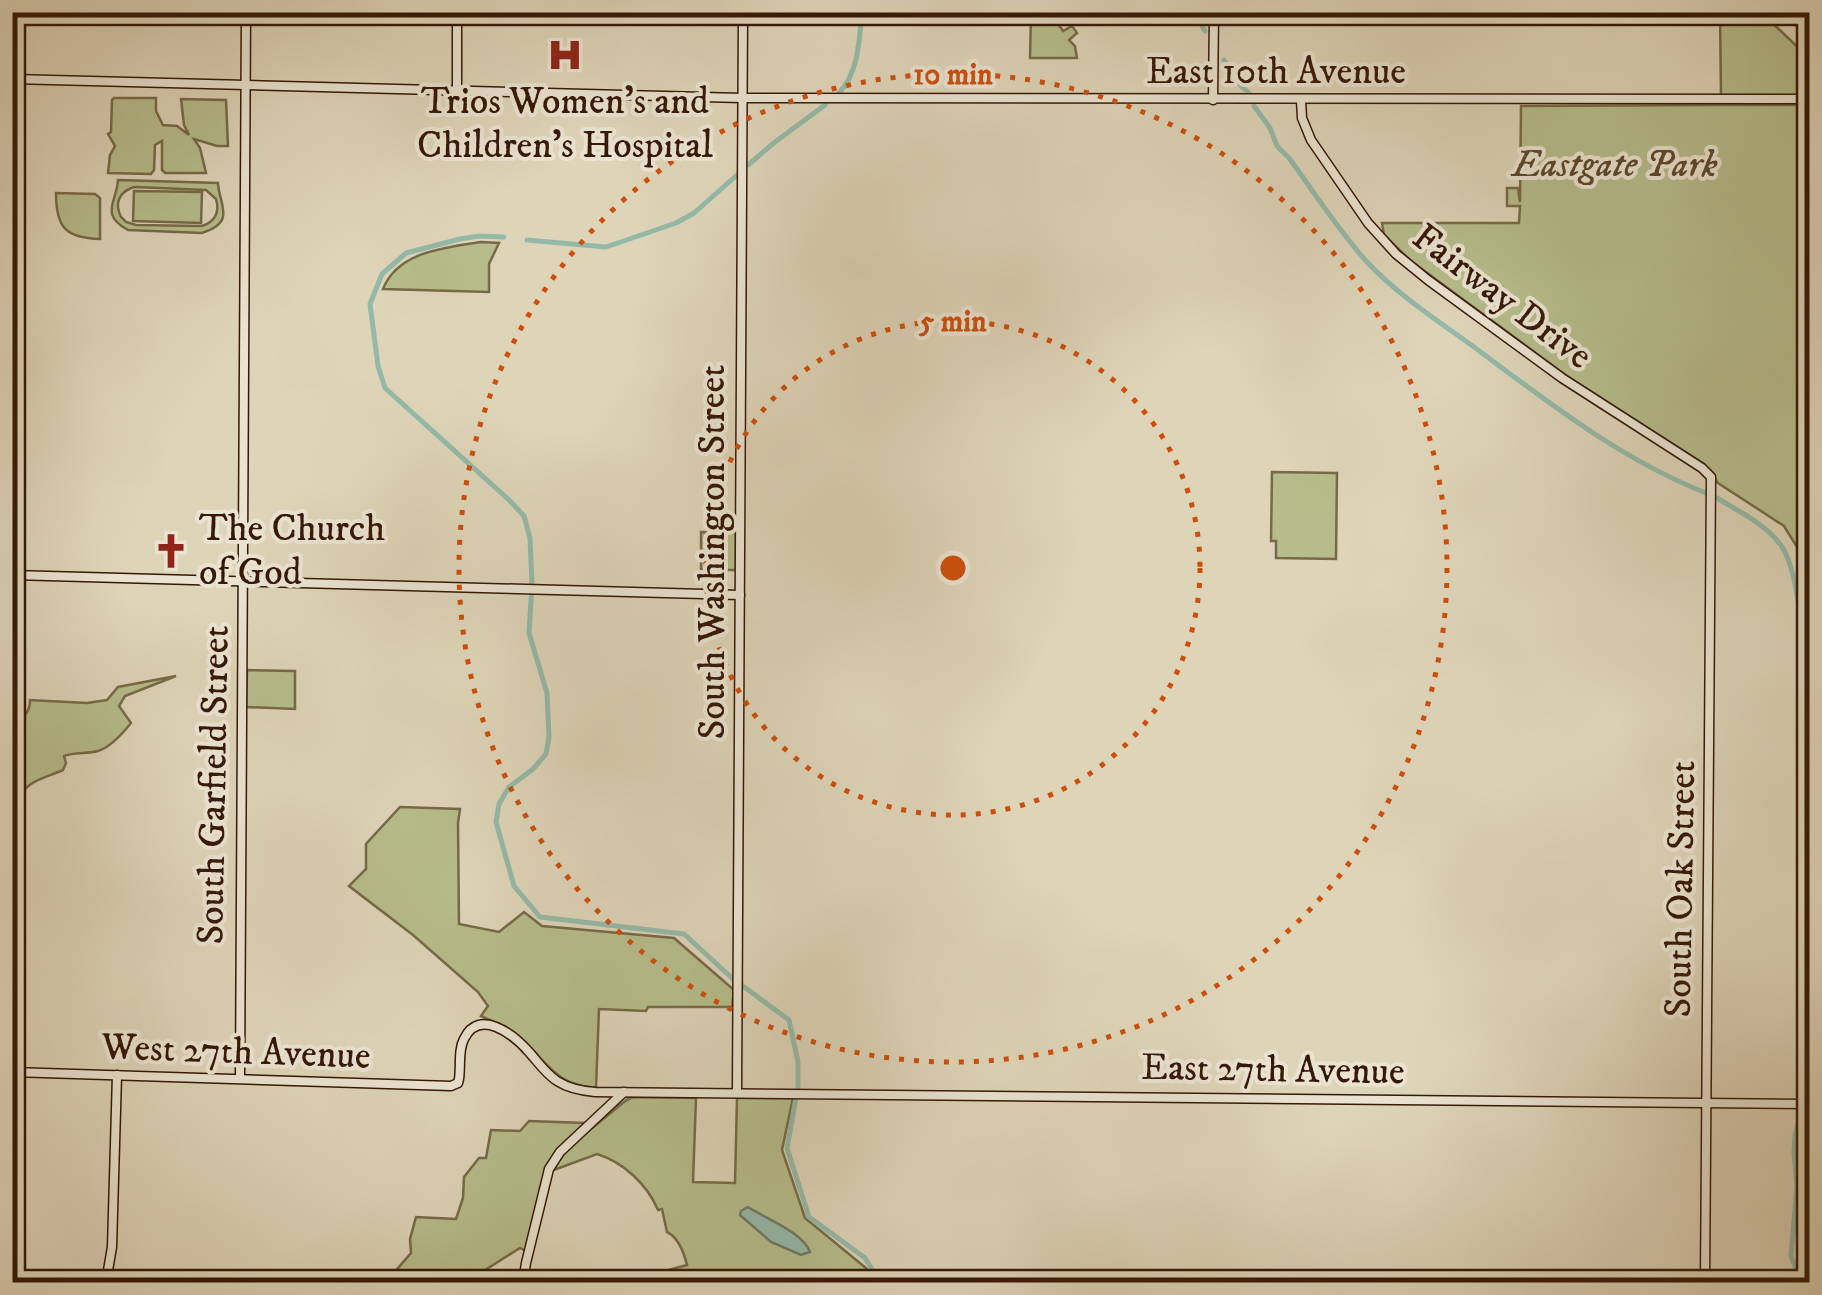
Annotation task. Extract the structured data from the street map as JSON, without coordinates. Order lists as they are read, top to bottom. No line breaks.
{"streets":{"main road":["East 10th Avenue","Fairway Drive","South Washington Street","South Garfield Street","South Oak Street","West 27th Avenue","East 27th Avenue"]},"crossings":[["East 10th Avenue","Fairway Drive"],["East 10th Avenue","South Washington Street"],["East 10th Avenue","South Garfield Street"],["Fairway Drive","South Oak Street"],["South Washington Street","East 27th Avenue"],["South Garfield Street","West 27th Avenue"],["South Oak Street","East 27th Avenue"]],"parks":["Eastgate Park"],"places":{"hospital":["Trios Women's and Children's Hospital"],"church":["The Church of God"]},"rings":["10 min","5 min"]}
